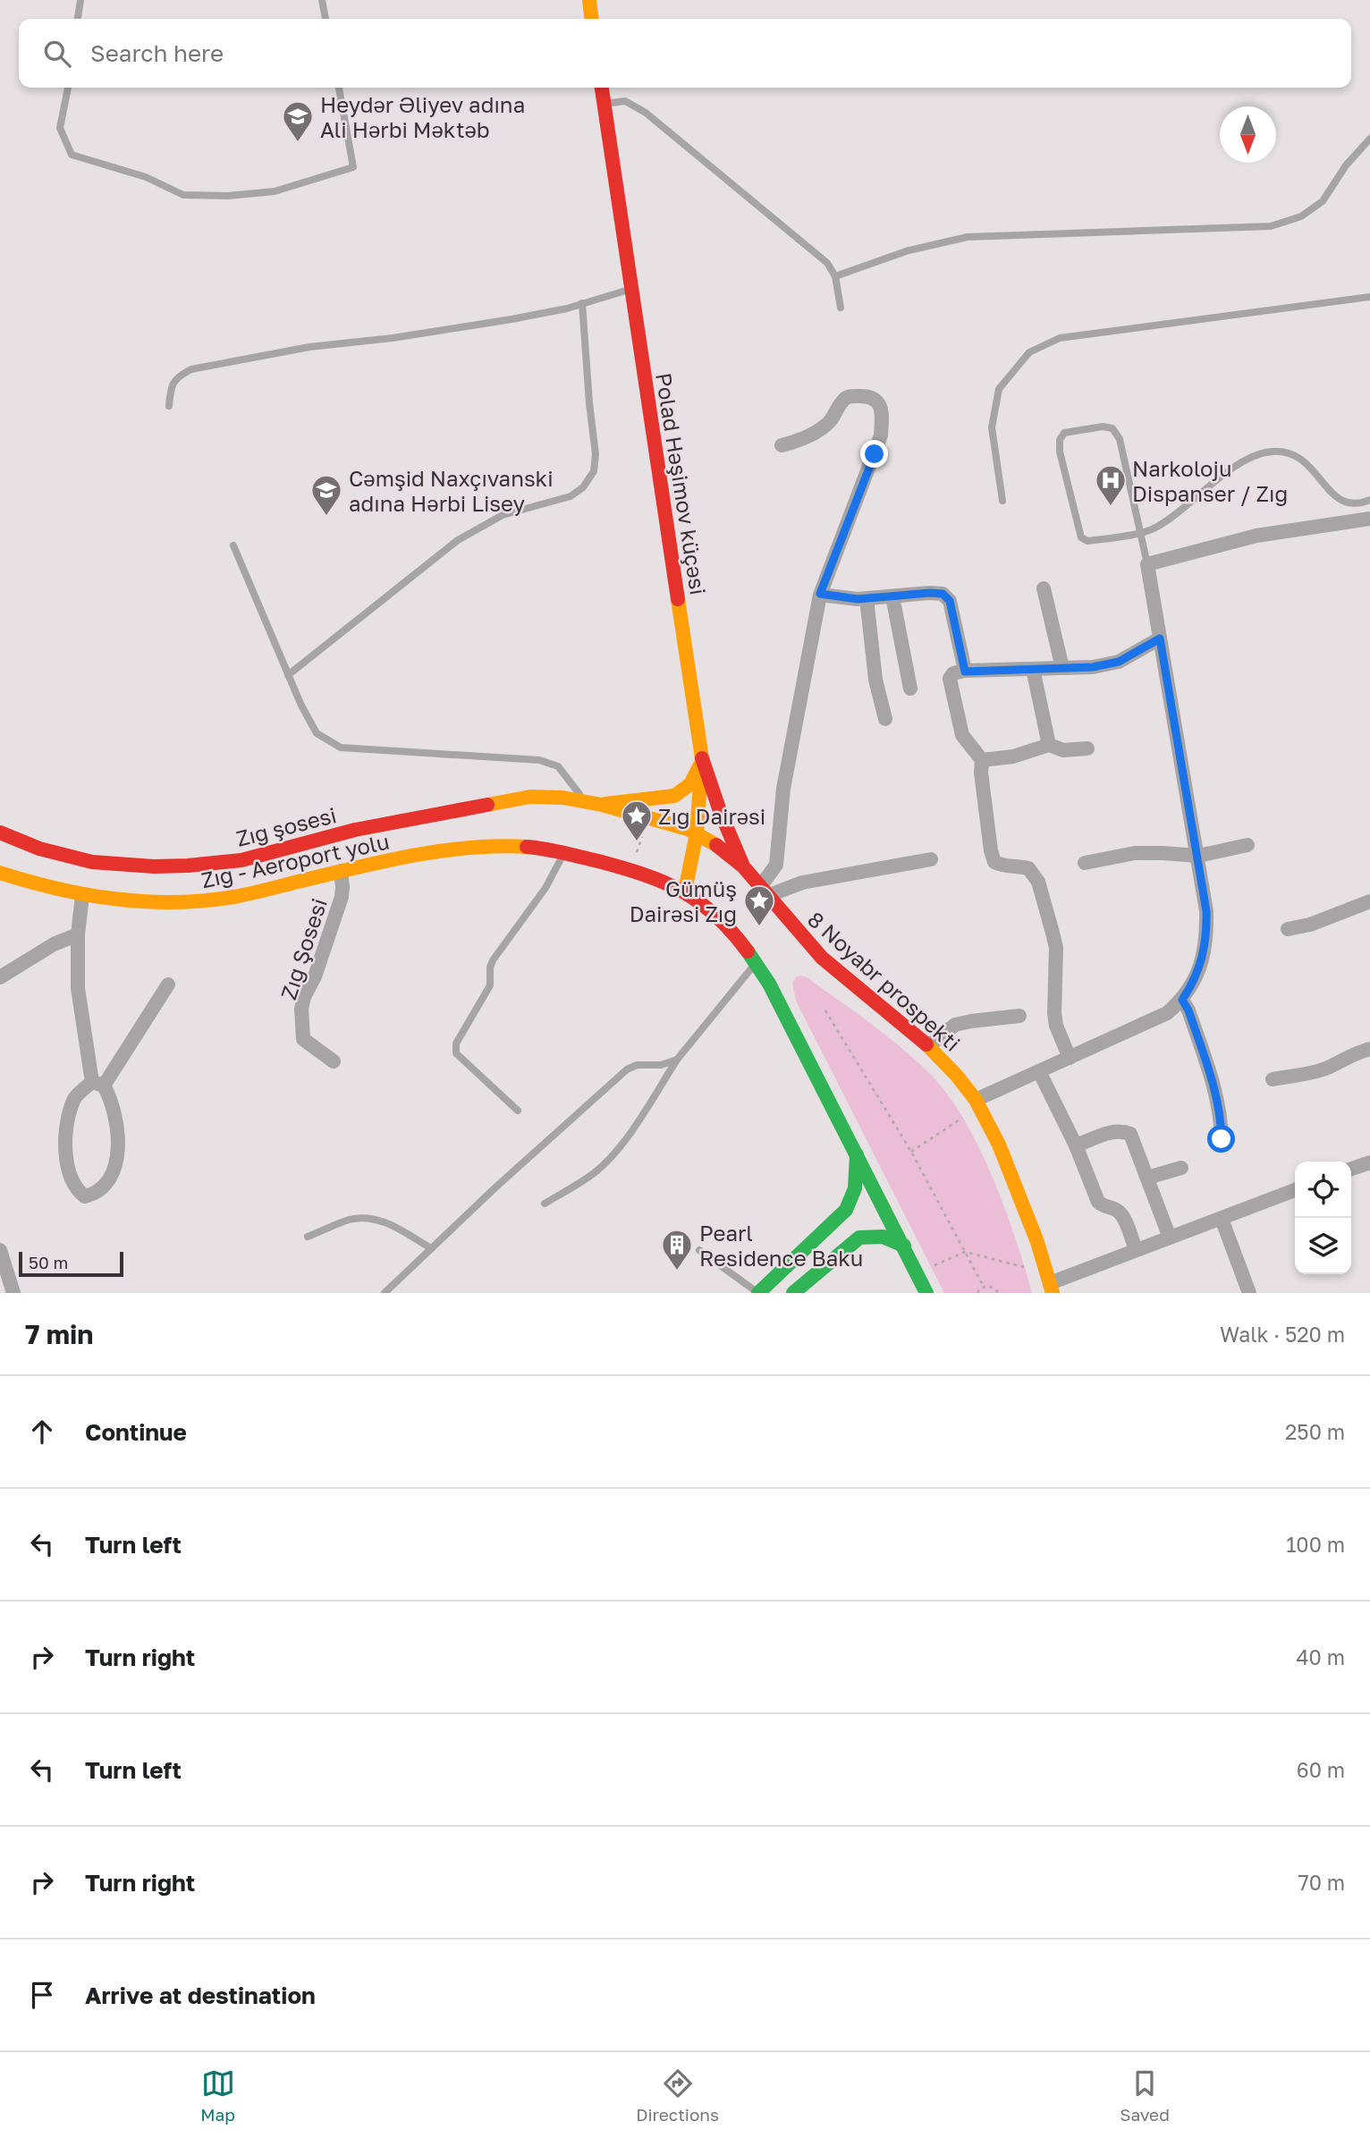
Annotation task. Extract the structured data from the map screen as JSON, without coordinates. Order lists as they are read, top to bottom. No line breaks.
{"streets":{"main road":["Polad Həşimov küçəsi","Zığ şosesi","Zığ - Aeroport yolu","8 Noyabr prospekti"],"street":["Zığ Şosesi"]},"crossings":[["Polad Həşimov küçəsi","8 Noyabr prospekti"],["Zığ şosesi","8 Noyabr prospekti"],["Zığ - Aeroport yolu","Zığ Şosesi"]],"places":{"school or university":["Heydər Əliyev adına Ali Hərbi Məktəb","Cəmşid Naxçıvanski adına Hərbi Lisey"],"hospital":["Narkoloju Dispanser / Zığ"],"place":["Zığ Dairəsi","Gümüş Dairəsi Zığ"],"building":["Pearl Residence Baku"]},"scale_bar":"50 m","north":"bottom","page":{"search":"Search here","scale":"50 m","heading":["7 min","Walk · 520 m"],"list":[["Continue","250 m"],["Turn left","100 m"],["Turn right","40 m"],["Turn left","60 m"],["Turn right","70 m"],"Arrive at destination"],"nav":["Map","Directions","Saved"]}}
